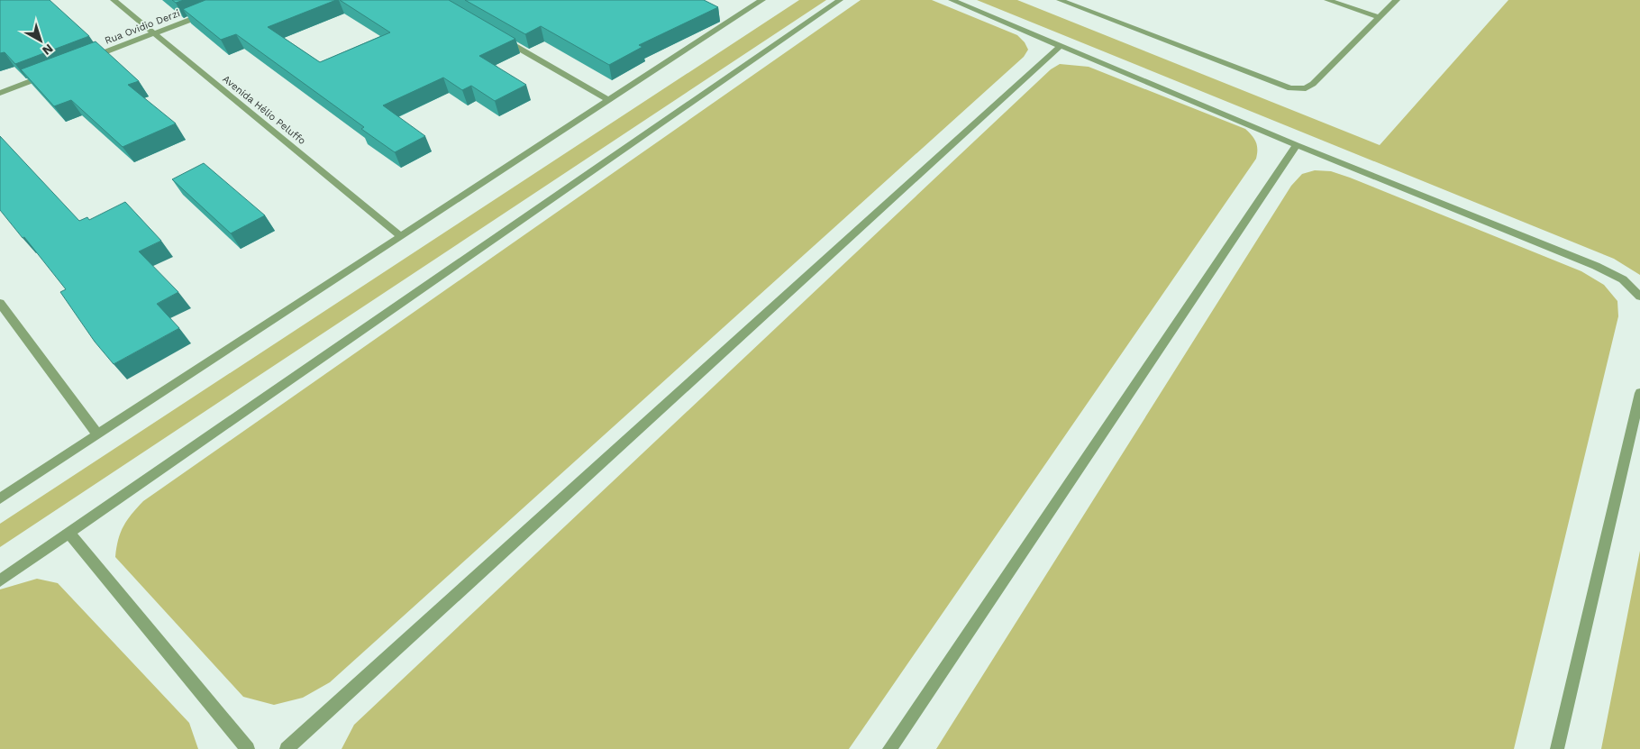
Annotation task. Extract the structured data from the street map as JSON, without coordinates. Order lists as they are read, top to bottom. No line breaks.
{"streets":{"street":["Rua Ovidio Derzi","Avenida Hélio Peluffo"]},"crossings":[["Rua Ovidio Derzi","Avenida Hélio Peluffo"]],"north":"bottom right"}
